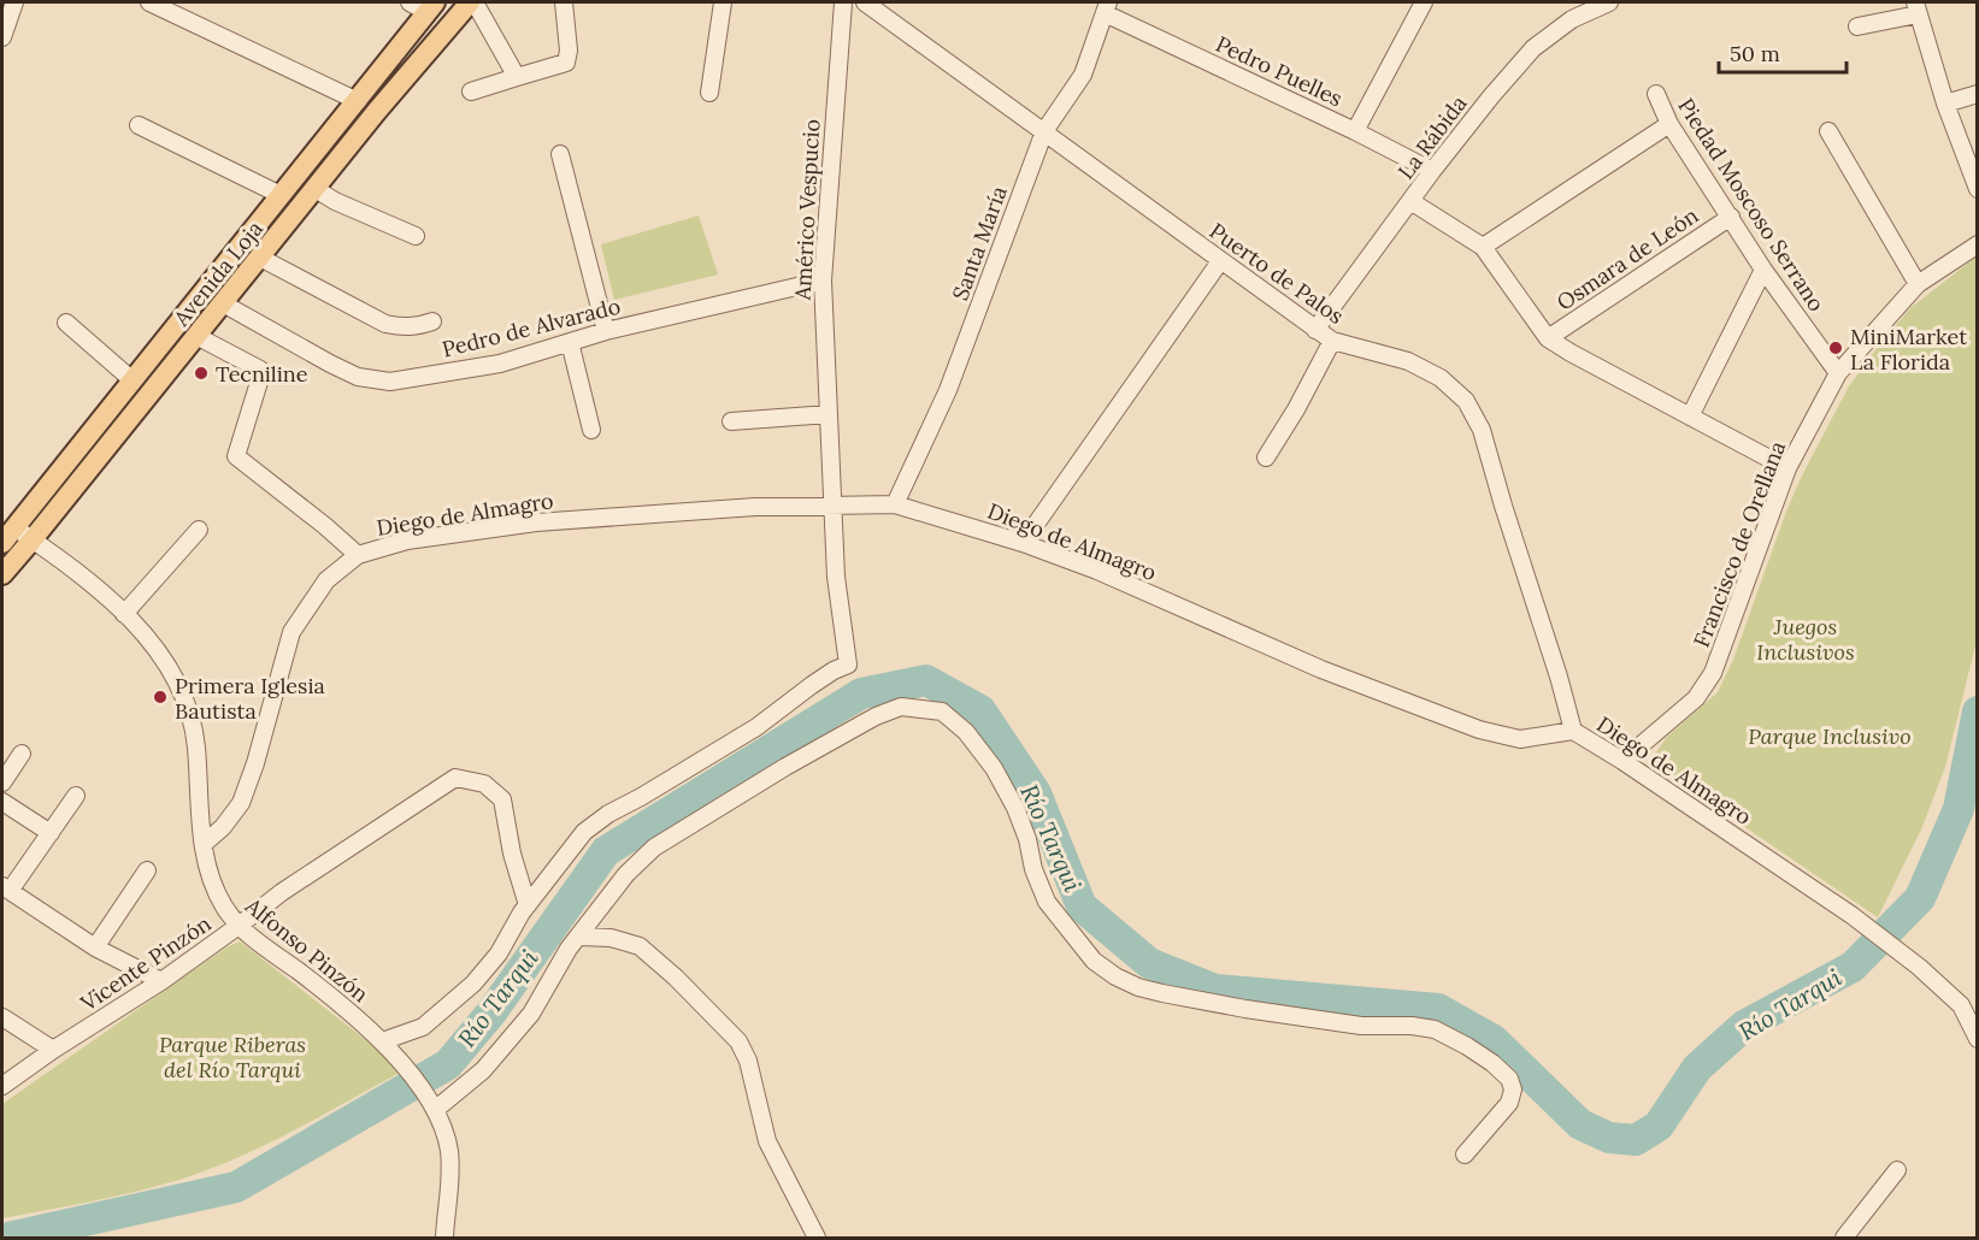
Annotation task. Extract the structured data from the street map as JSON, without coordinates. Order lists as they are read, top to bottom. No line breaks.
{"streets":{"main road":["Avenida Loja"],"street":["Pedro Puelles","La Rábida","Piedad Moscoso Serrano","Américo Vespucio","Santa María","Osmara de León","Puerto de Palos","Pedro de Alvarado","Diego de Almagro","Francisco de Orellana","Alfonso Pinzón","Vicente Pinzón"]},"crossings":[["Pedro Puelles","La Rábida"],["Pedro Puelles","Santa María"],["La Rábida","Puerto de Palos"],["Piedad Moscoso Serrano","Osmara de León"],["Piedad Moscoso Serrano","Francisco de Orellana"],["Américo Vespucio","Pedro de Alvarado"],["Américo Vespucio","Diego de Almagro"],["Américo Vespucio","Vicente Pinzón"],["Santa María","Puerto de Palos"],["Santa María","Diego de Almagro"],["Avenida Loja","Pedro de Alvarado"],["Avenida Loja","Alfonso Pinzón"],["Puerto de Palos","Diego de Almagro"],["Diego de Almagro","Francisco de Orellana"],["Diego de Almagro","Alfonso Pinzón"],["Alfonso Pinzón","Vicente Pinzón"]],"water":["Río Tarqui"],"parks":["Juegos Inclusivos","Parque Inclusivo","Parque Riberas del Río Tarqui"],"places":["MiniMarket La Florida","Tecniline","Primera Iglesia Bautista"],"scale_bar":"50 m"}
